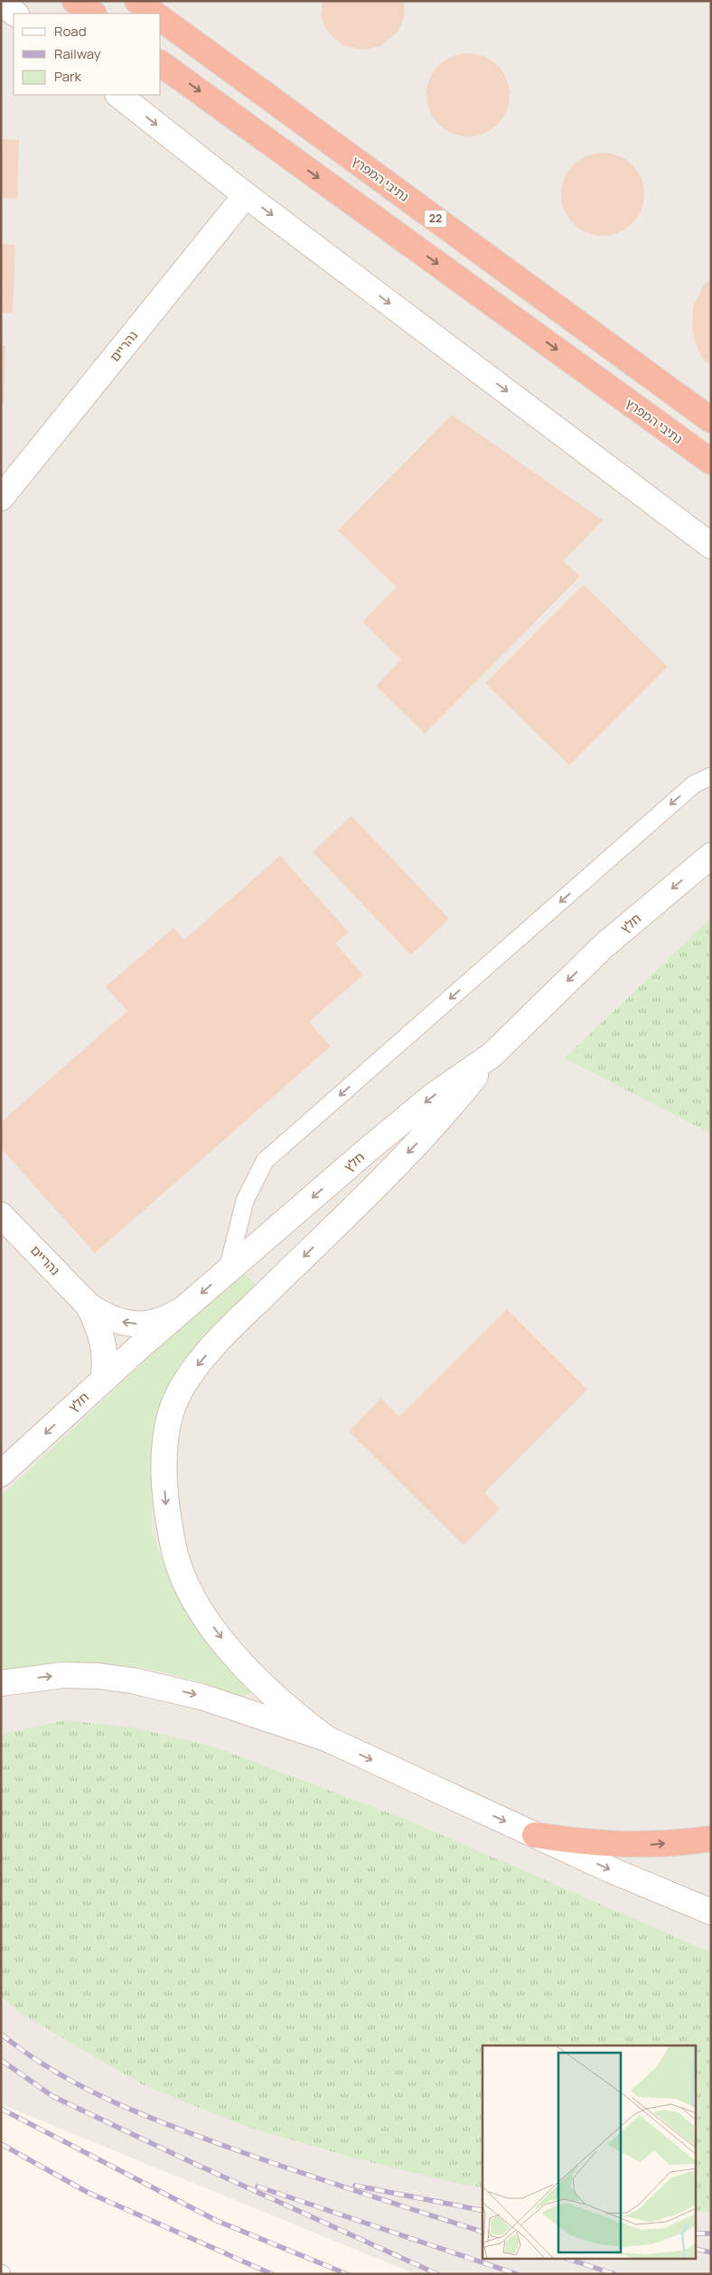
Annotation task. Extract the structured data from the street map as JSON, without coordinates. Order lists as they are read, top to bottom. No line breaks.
{"streets":{"highway":["נתיבי המפרץ","22"],"street":["נהריים","חלץ"]},"one_way":["חלץ"],"legend":["Road","Railway","Park"]}
